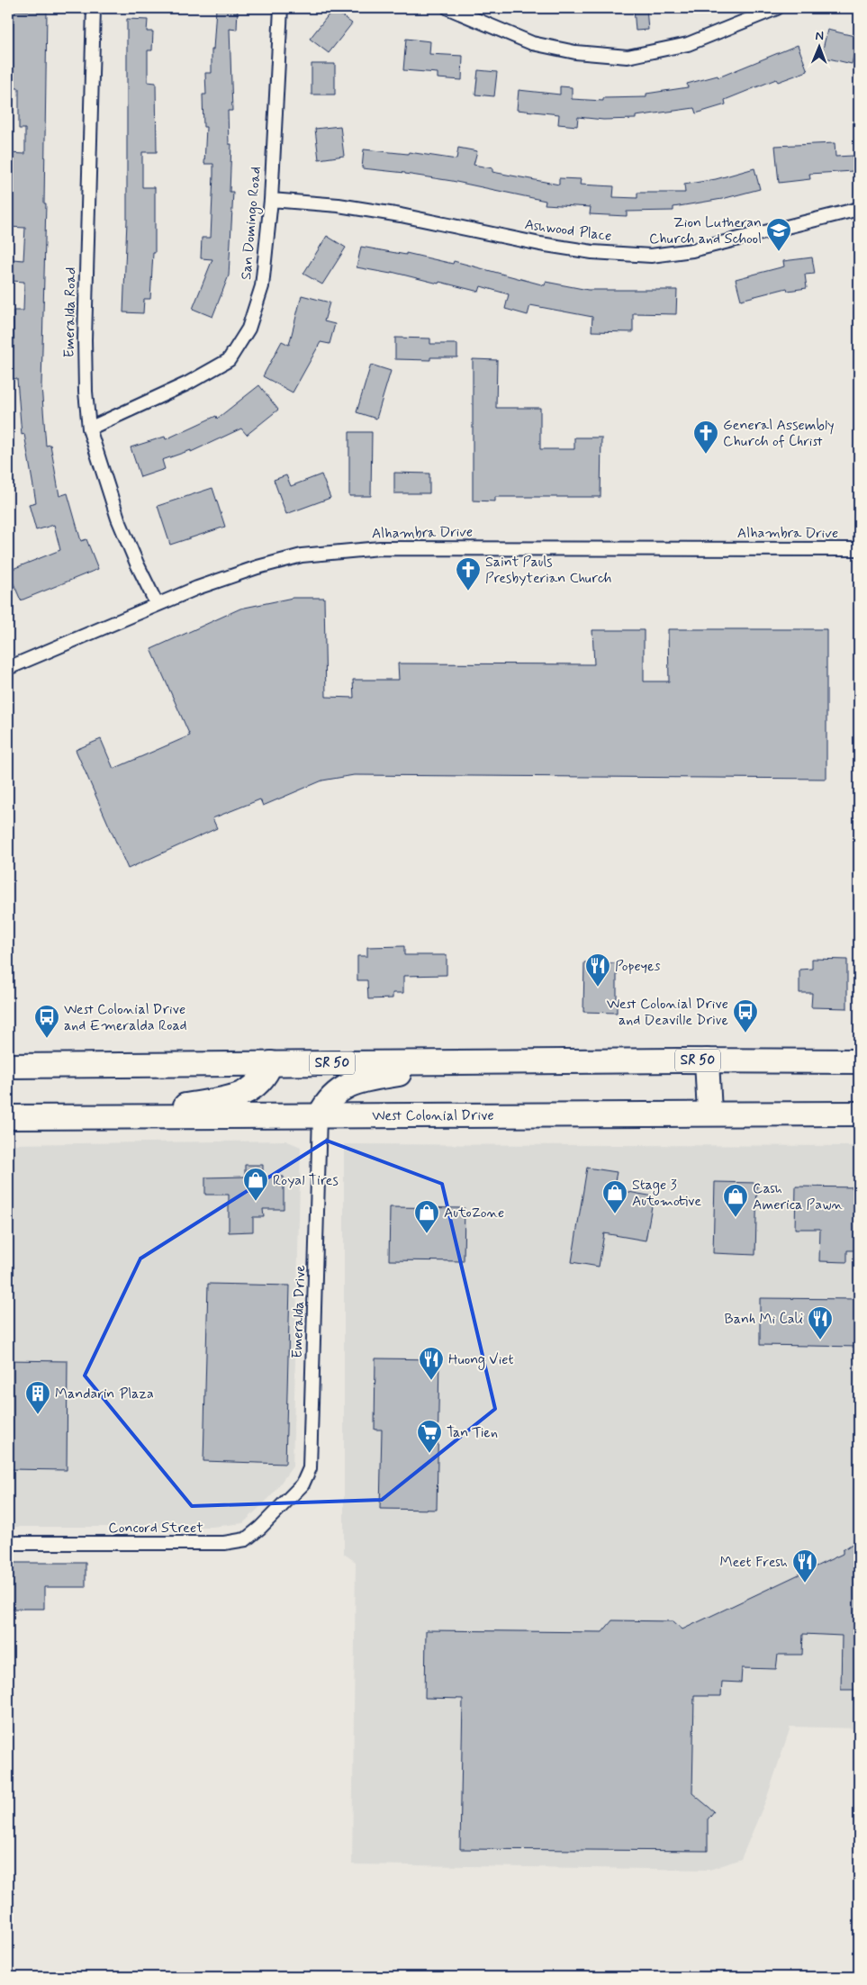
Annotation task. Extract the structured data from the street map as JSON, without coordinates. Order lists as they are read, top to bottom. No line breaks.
{"streets":{"highway":["SR 50","West Colonial Drive"],"street":["San Domingo Road","Ashwood Place","Emeralda Road","Alhambra Drive","Emeralda Drive","Concord Street"]},"crossings":[["San Domingo Road","Ashwood Place"],["San Domingo Road","Emeralda Road"],["Emeralda Road","Alhambra Drive"],["West Colonial Drive","Emeralda Drive"],["Emeralda Drive","Concord Street"]],"places":{"school or university":["Zion Lutheran Church and School"],"church":["General Assembly Church of Christ","Saint Pauls Presbyterian Church"],"restaurant":["Popeyes","Banh Mi Cali","Huong Viet","Meet Fresh"],"bus stop":["West Colonial Drive and Deaville Drive","West Colonial Drive and Emeralda Road"],"shop":["Royal Tires","Stage 3 Automotive","Cash America Pawn","AutoZone"],"building":["Mandarin Plaza"],"supermarket":["Tan Tien"]},"north":"top"}
